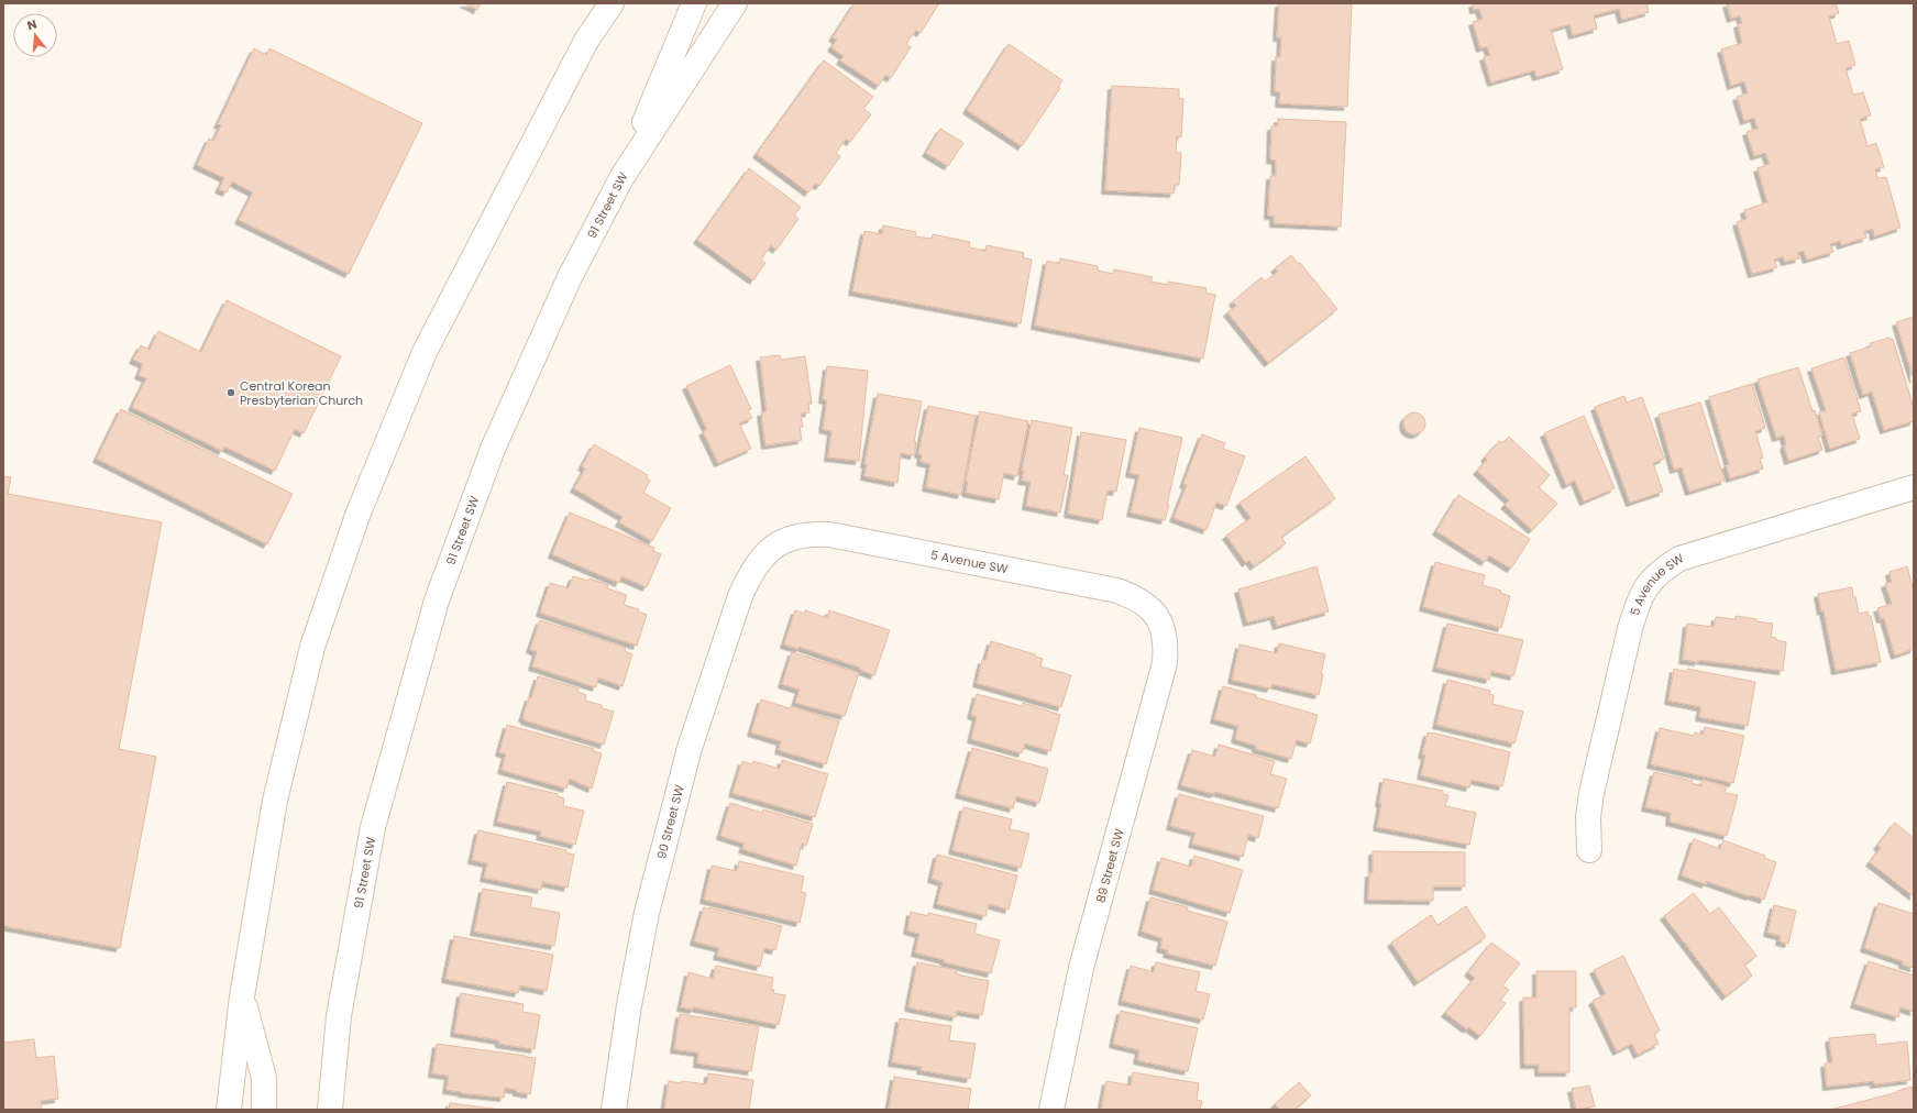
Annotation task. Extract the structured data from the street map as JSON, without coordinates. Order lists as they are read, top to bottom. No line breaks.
{"streets":{"main road":["91 Street SW","5 Avenue SW","90 Street SW","89 Street SW"]},"crossings":[["5 Avenue SW","90 Street SW"],["5 Avenue SW","89 Street SW"]],"places":["Central Korean Presbyterian Church"],"north":"top"}
